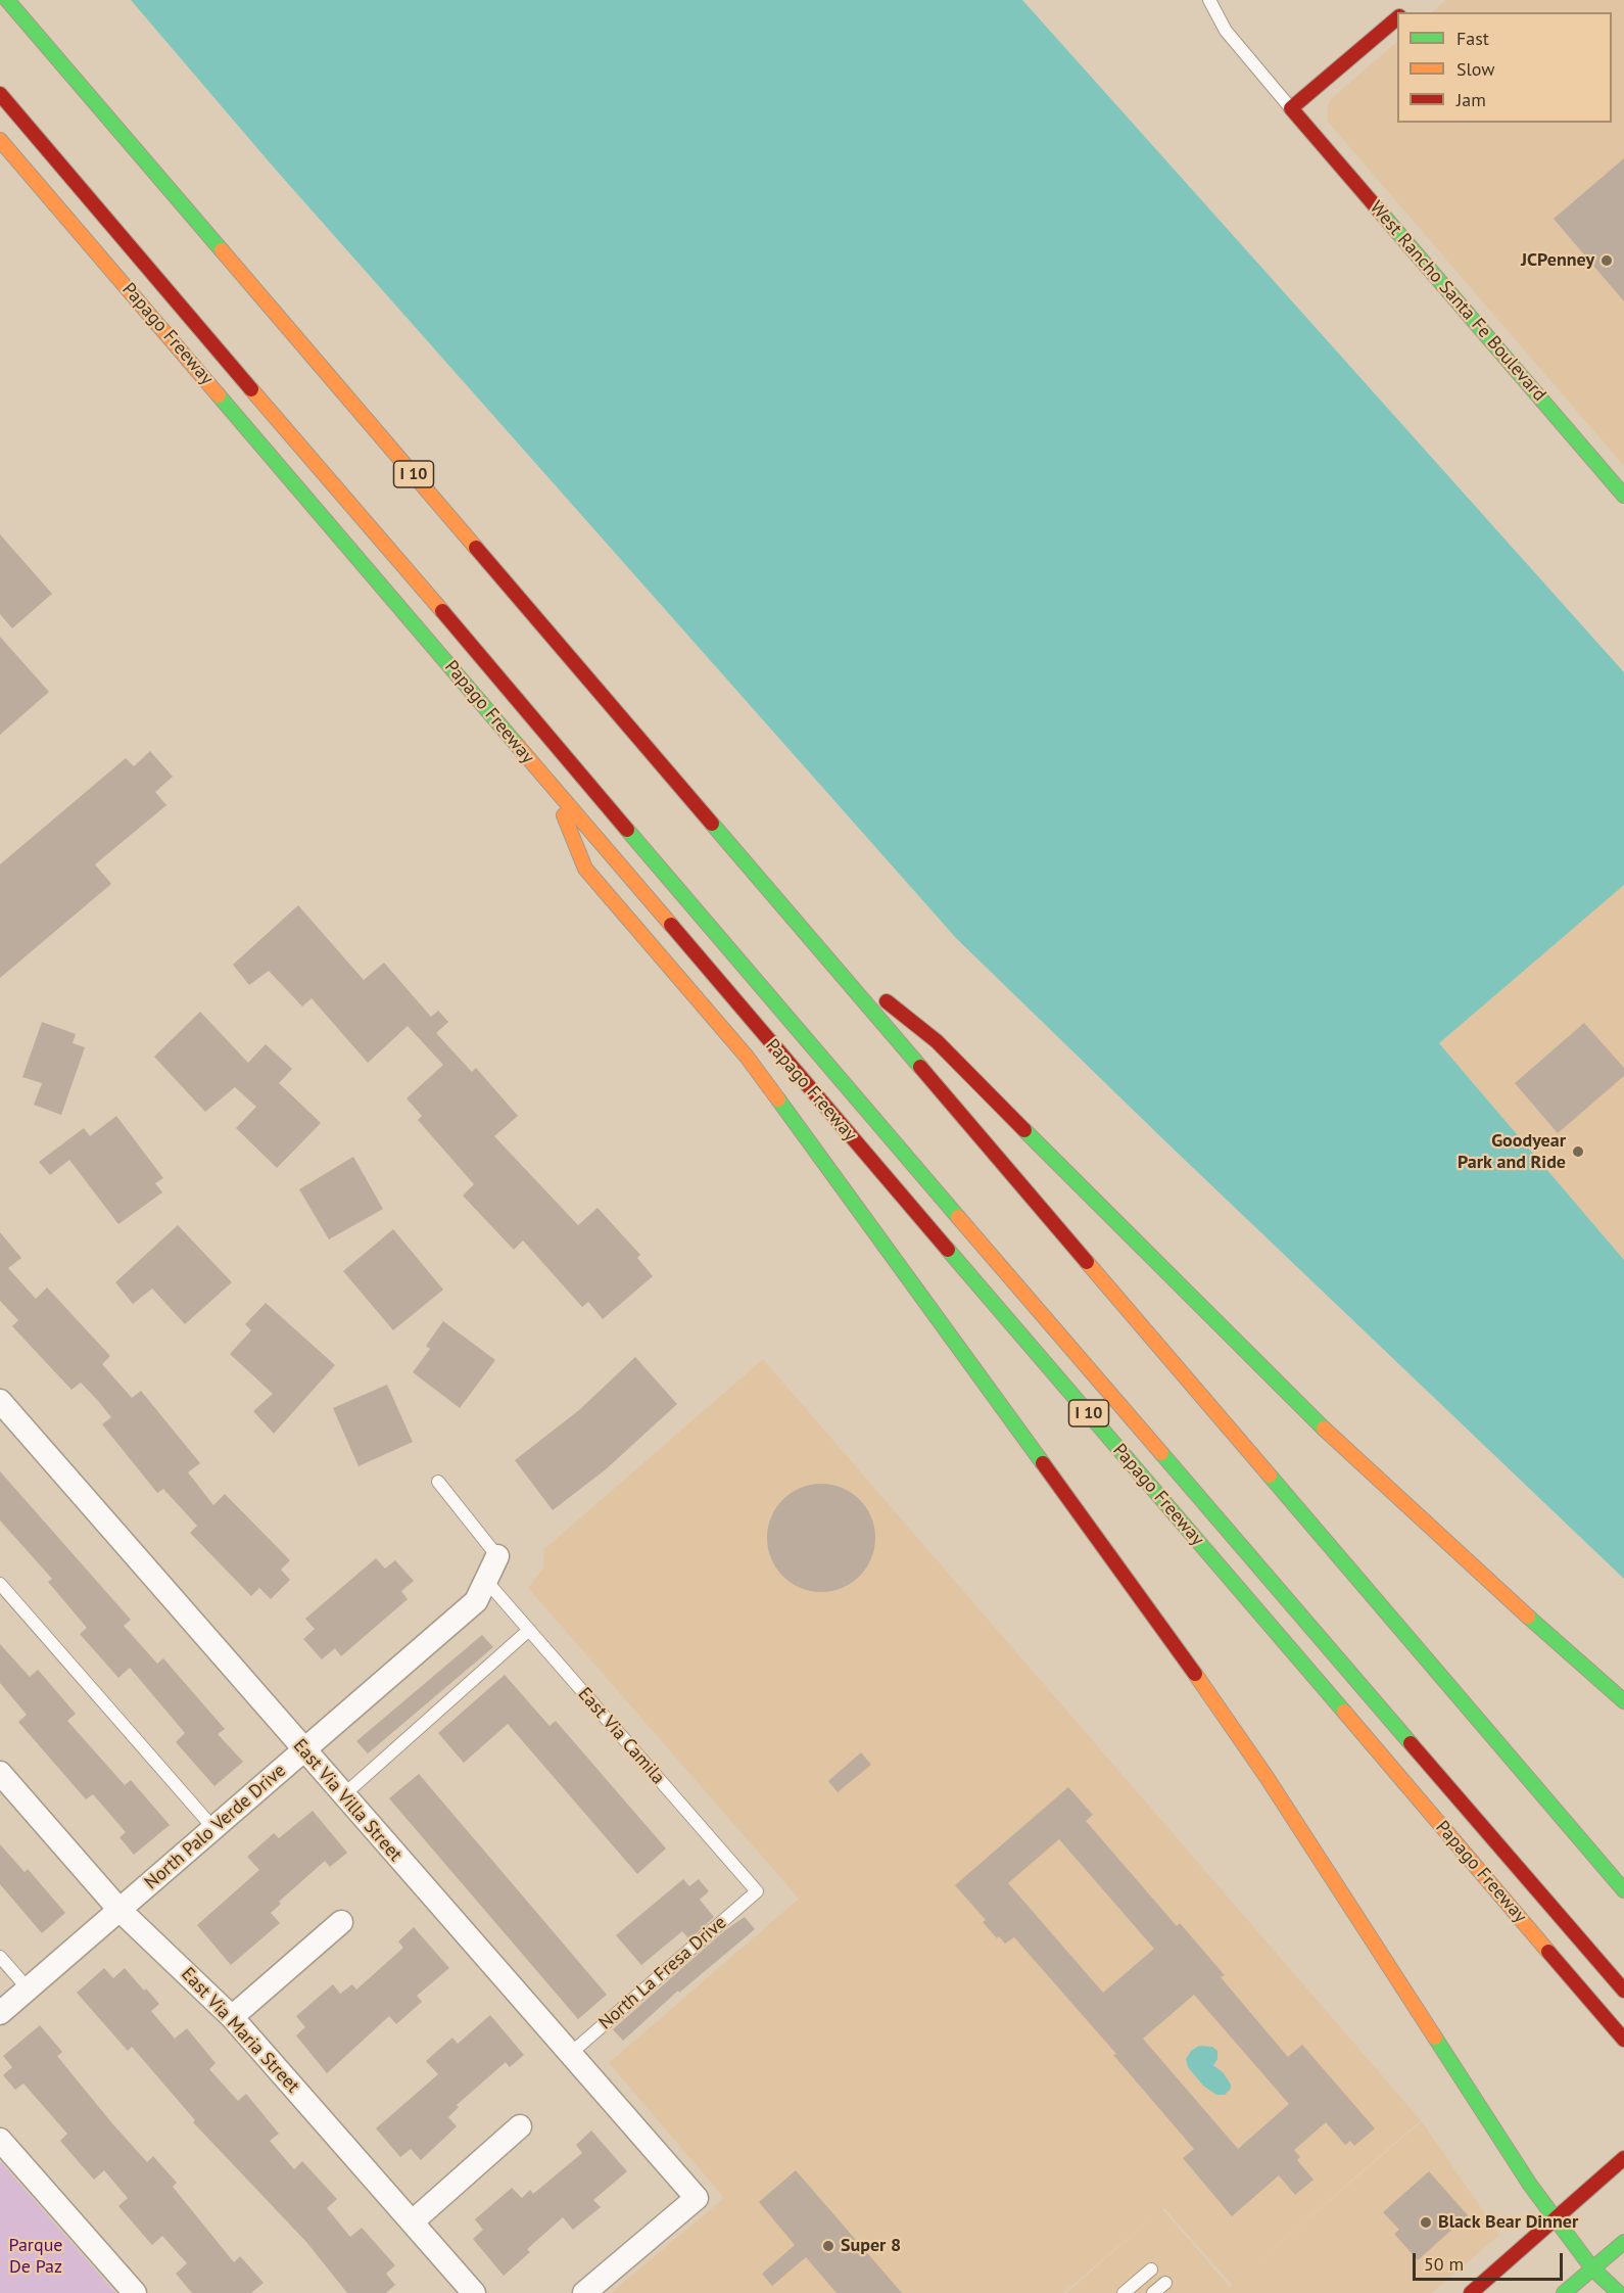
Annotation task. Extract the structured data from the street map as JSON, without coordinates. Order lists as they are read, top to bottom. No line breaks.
{"streets":{"main road":["West Rancho Santa Fe Boulevard","Papago Freeway","I 10"],"street":["East Via Villa Street","North Palo Verde Drive","East Via Maria Street"],"lane":["East Via Camila","North La Fresa Drive"]},"crossings":[["East Via Camila","North Palo Verde Drive"],["East Via Camila","North La Fresa Drive"],["East Via Villa Street","North Palo Verde Drive"],["East Via Villa Street","North La Fresa Drive"],["North Palo Verde Drive","East Via Maria Street"]],"parks":["Parque De Paz"],"places":["JCPenney","Goodyear Park and Ride","Black Bear Dinner","Super 8"],"legend":["Fast","Slow","Jam"],"scale_bar":"50 m"}
